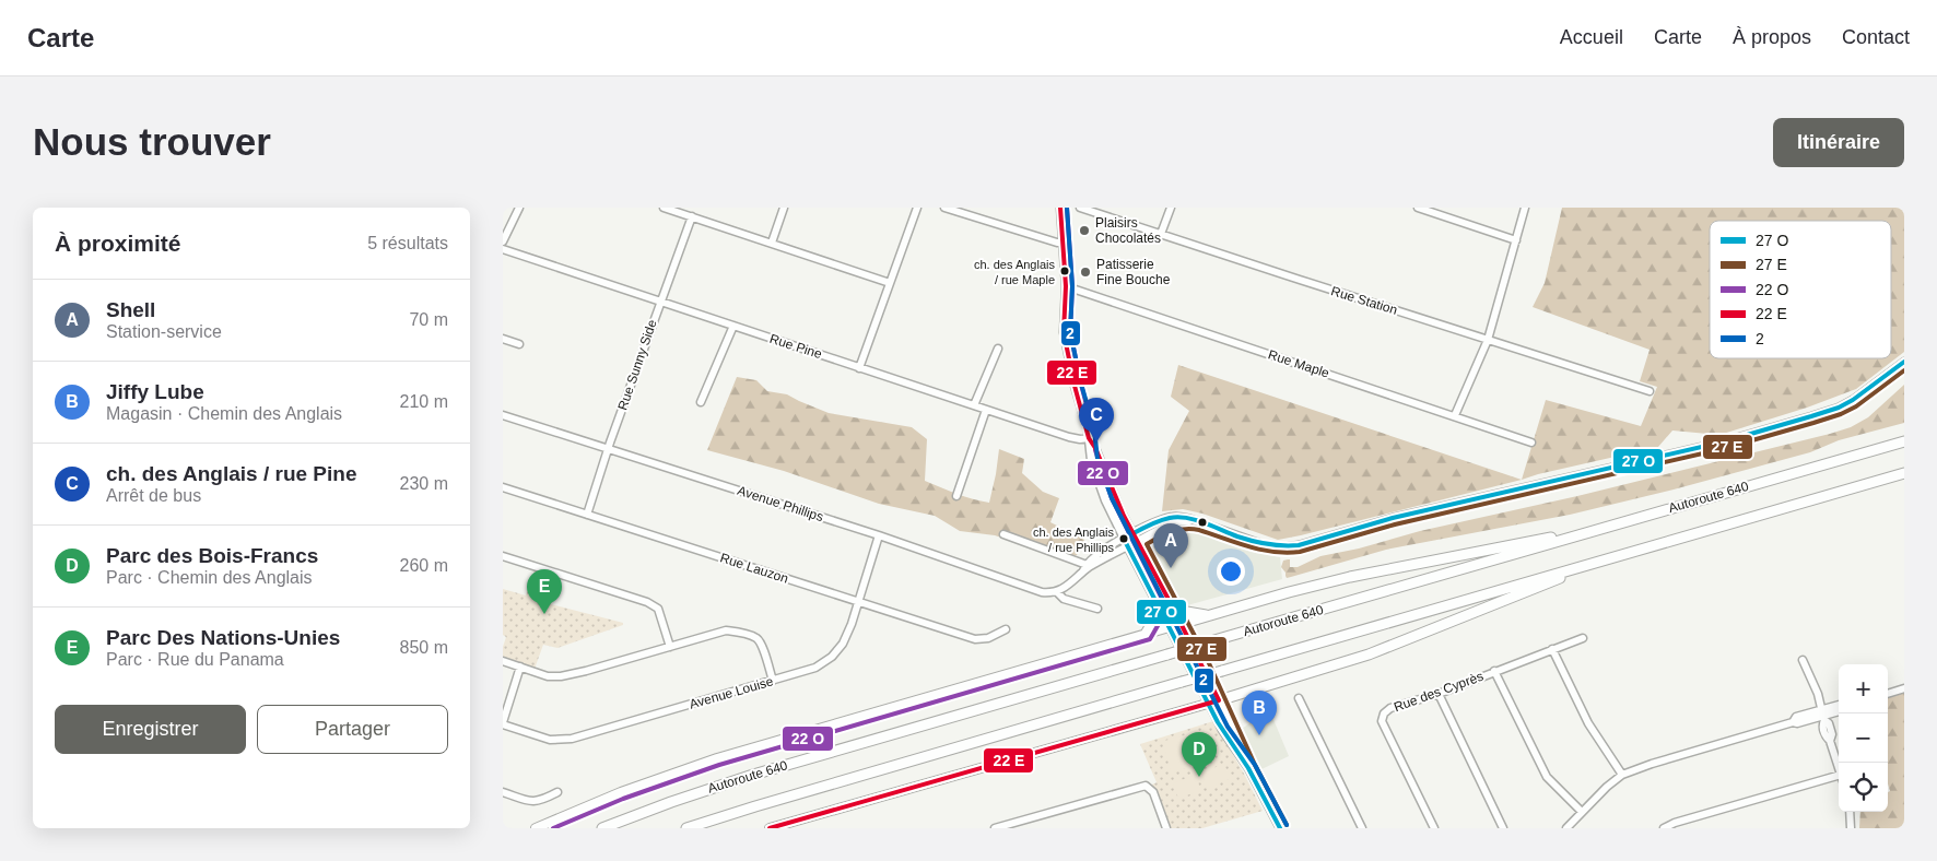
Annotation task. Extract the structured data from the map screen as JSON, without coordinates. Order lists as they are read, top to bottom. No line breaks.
{"streets":{"highway":["Autoroute 640"],"street":["Rue Station","Rue Pine","Rue Maple","Rue Sunny Side","Avenue Phillips","Rue Lauzon","Rue des Cyprès","Avenue Louise"]},"crossings":[["Rue Pine","Rue Sunny Side"],["Rue Sunny Side","Avenue Phillips"],["Rue Sunny Side","Rue Lauzon"],["Avenue Phillips","Avenue Louise"],["Rue Lauzon","Avenue Louise"]],"places":["Plaisirs Chocolatés","ch. des Anglais / rue Maple","Patisserie Fine Bouche","ch. des Anglais / rue Phillips"],"lines":["transit line 2"],"legend":["27 O","27 E","22 O","22 E","2"],"page":{"header":"Carte","nav":["Accueil","Carte","À propos","Contact"],"buttons":["Itinéraire",["Enregistrer","Partager"]],"title":"Nous trouver","heading":["À proximité","5 résultats"],"list":[{"mark":"A","name":"Shell","note":"Station-service","value":"70 m"},{"mark":"B","name":"Jiffy Lube","note":"Magasin · Chemin des Anglais","value":"210 m"},{"mark":"C","name":"ch. des Anglais / rue Pine","note":"Arrêt de bus","value":"230 m"},{"mark":"D","name":"Parc des Bois-Francs","note":"Parc · Chemin des Anglais","value":"260 m"},{"mark":"E","name":"Parc Des Nations-Unies","note":"Parc · Rue du Panama","value":"850 m"}],"pins":["C","A","E","B","D"],"map_buttons":["+","−"]}}
